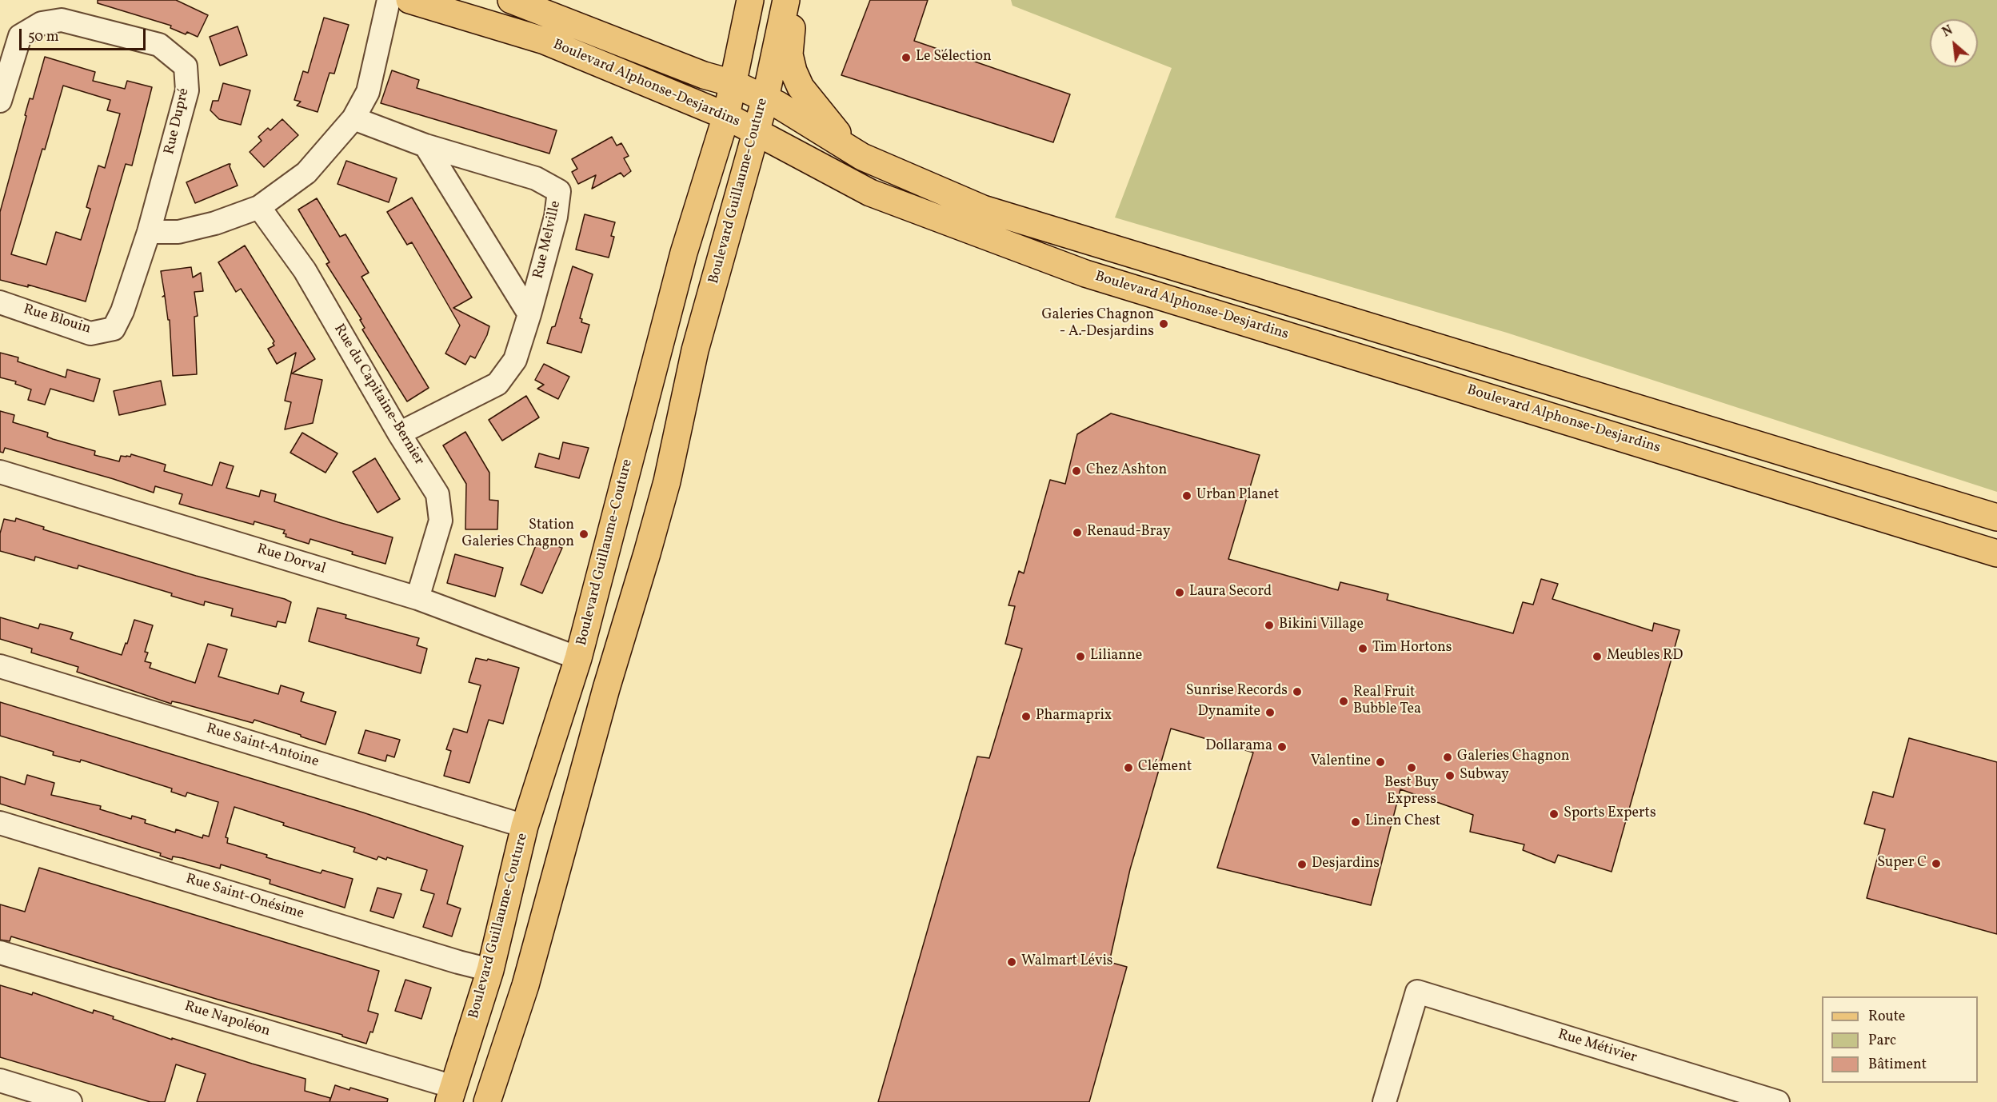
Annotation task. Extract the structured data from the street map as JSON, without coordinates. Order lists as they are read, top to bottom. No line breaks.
{"streets":{"main road":["Boulevard Alphonse-Desjardins","Boulevard Guillaume-Couture"],"street":["Rue Dupré","Rue Melville","Rue Blouin","Rue du Capitaine-Bernier","Rue Dorval","Rue Saint-Antoine","Rue Saint-Onésime","Rue Napoléon","Rue Métivier"]},"crossings":[["Boulevard Alphonse-Desjardins","Boulevard Guillaume-Couture"],["Rue Dupré","Rue Blouin"],["Boulevard Guillaume-Couture","Rue Dorval"],["Boulevard Guillaume-Couture","Rue Saint-Antoine"],["Boulevard Guillaume-Couture","Rue Saint-Onésime"],["Boulevard Guillaume-Couture","Rue Napoléon"],["Rue Melville","Rue du Capitaine-Bernier"],["Rue du Capitaine-Bernier","Rue Dorval"]],"places":["Le Sélection","Galeries Chagnon - A.-Desjardins","Chez Ashton","Urban Planet","Renaud-Bray","Station Galeries Chagnon","Laura Secord","Bikini Village","Tim Hortons","Lilianne","Meubles RD","Sunrise Records","Real Fruit Bubble Tea","Dynamite","Pharmaprix","Dollarama","Galeries Chagnon","Valentine","Clément","Best Buy Express","Subway","Sports Experts","Linen Chest","Super C","Desjardins","Walmart Lévis"],"legend":["Route","Parc","Bâtiment"],"scale_bar":"50 m","north":"top left"}
